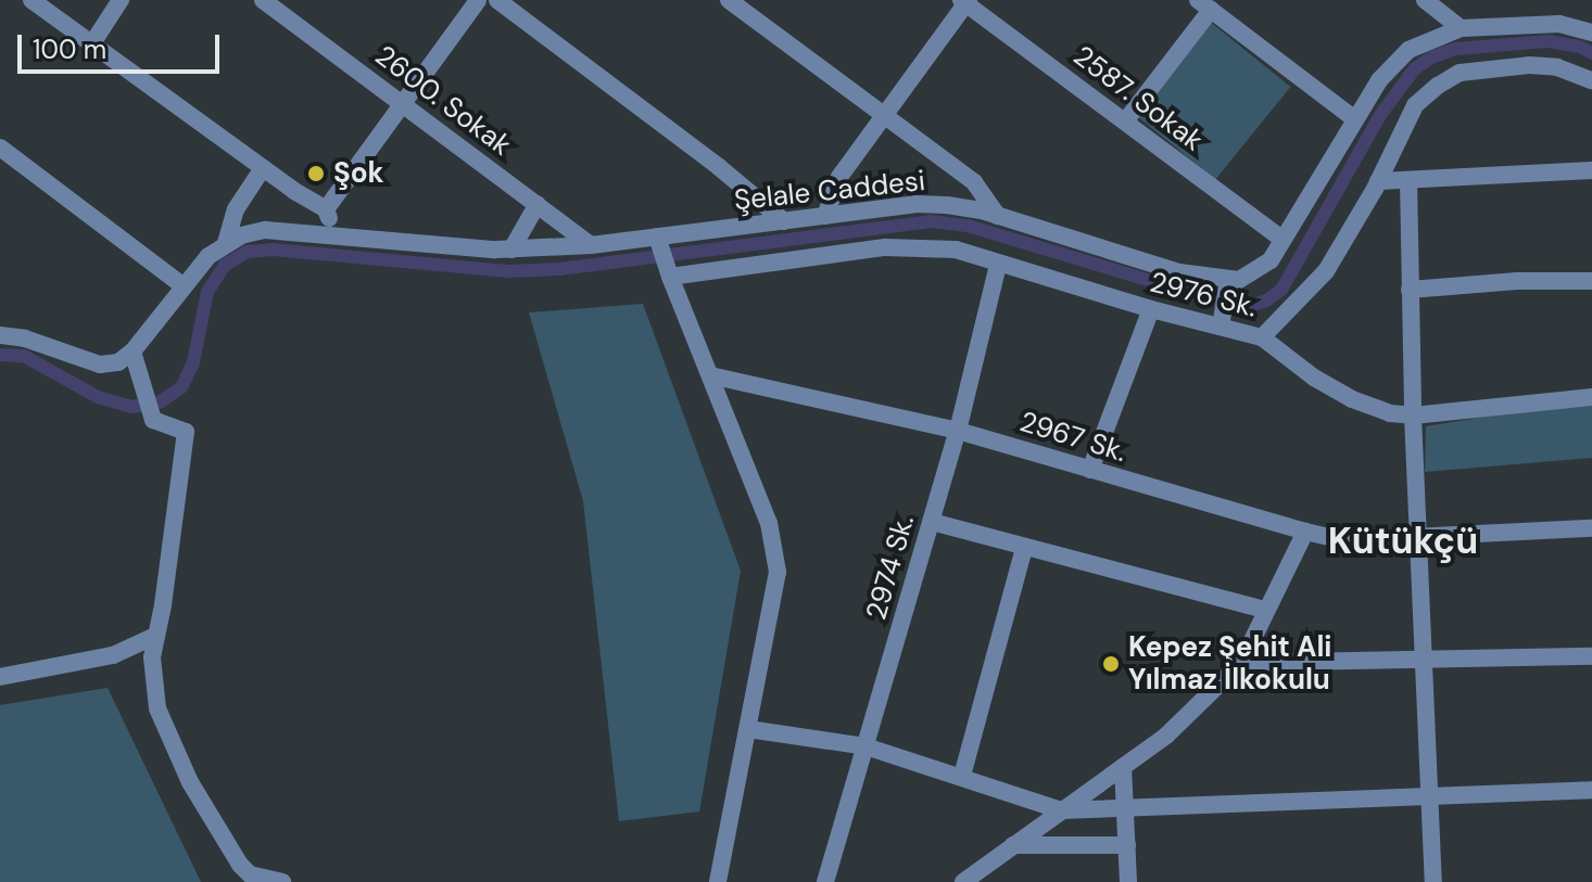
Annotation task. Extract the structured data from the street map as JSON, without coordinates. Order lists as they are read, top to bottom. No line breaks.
{"streets":{"street":["2587. Sokak","2600. Sokak","Şelale Caddesi","2976 Sk.","2967 Sk.","2974 Sk."]},"crossings":[["2600. Sokak","Şelale Caddesi"],["2976 Sk.","2974 Sk."],["2967 Sk.","2974 Sk."]],"districts":["Kütükçü"],"places":["Şok","Kepez Şehit Ali Yılmaz İlkokulu"],"scale_bar":"100 m"}
